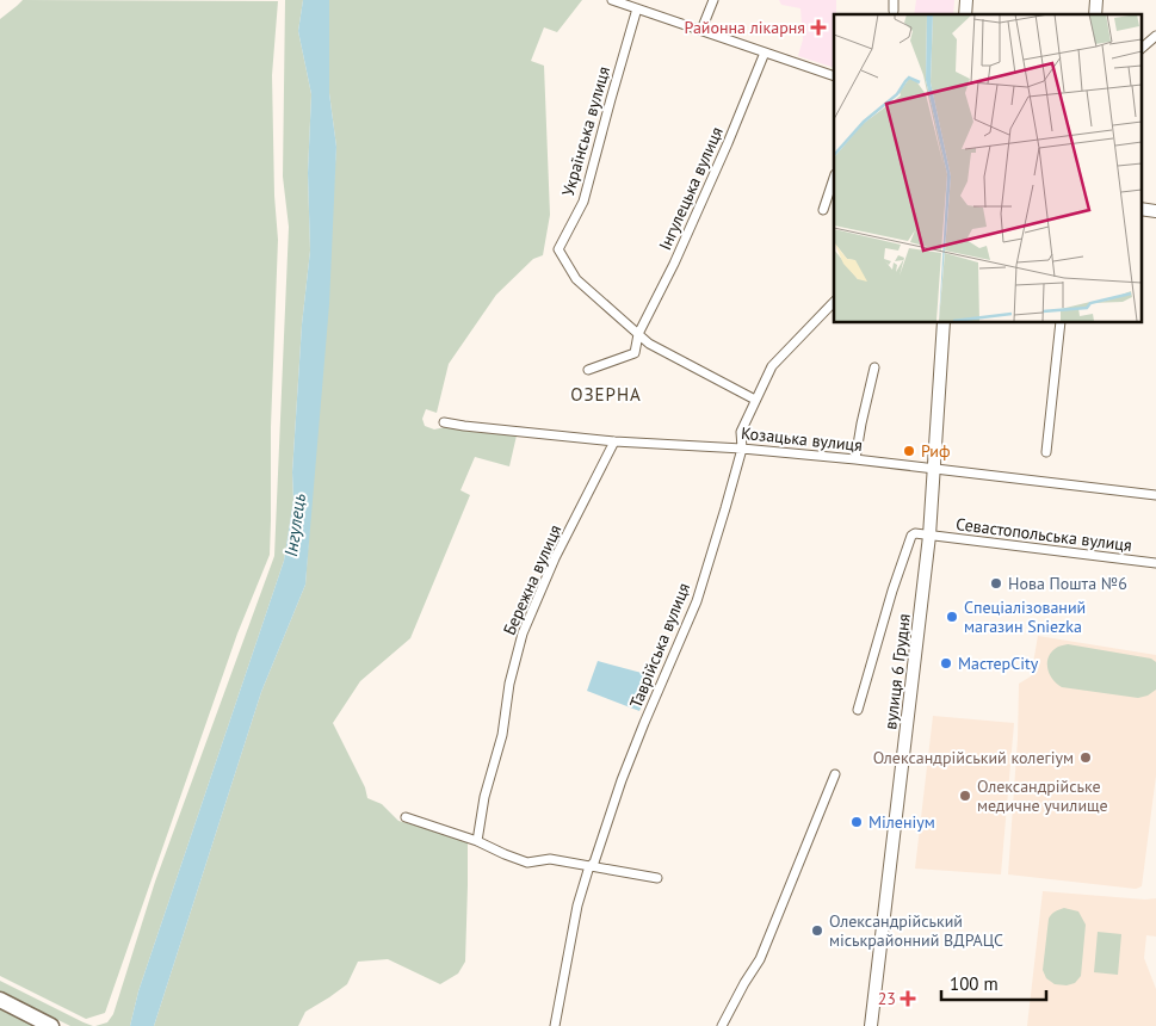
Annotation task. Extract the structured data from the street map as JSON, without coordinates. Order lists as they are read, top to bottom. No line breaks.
{"streets":{"street":["Українська вулиця","Інгулецька вулиця","Козацька вулиця","Севастопольська вулиця","Бережна вулиця","Таврійська вулиця","вулиця 6 Грудня"]},"crossings":[["Українська вулиця","Інгулецька вулиця"],["Українська вулиця","Таврійська вулиця"],["Козацька вулиця","Бережна вулиця"],["Козацька вулиця","Таврійська вулиця"],["Козацька вулиця","вулиця 6 Грудня"],["Севастопольська вулиця","вулиця 6 Грудня"]],"districts":["ОЗЕРНА"],"water":["Інгулець"],"places":{"health":["Районна лікарня","23"],"other":["Риф","Нова Пошта №6","Спеціалізований магазин Sniezka","МастерCity","Олександрійський колегіум","Олександрійське медичне училище","Міленіум","Олександрійський міськрайонний ВДРАЦС"]},"scale_bar":"100 m"}
